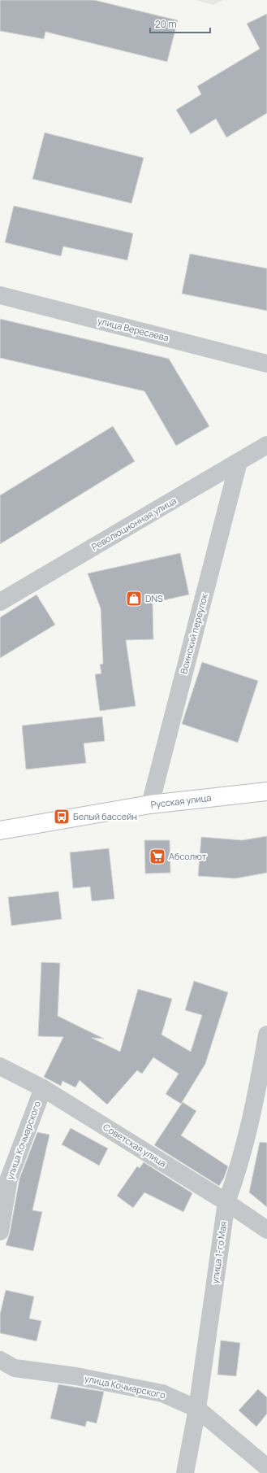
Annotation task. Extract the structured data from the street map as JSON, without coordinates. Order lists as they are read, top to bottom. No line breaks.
{"streets":{"main road":["Русская улица"],"street":["улица Вересаева","Революционная улица","Воинский переулок","улица Кочмарского","Советская улица","улица 1-го Мая"]},"crossings":[["Революционная улица","Воинский переулок"],["Воинский переулок","Русская улица"],["улица Кочмарского","Советская улица"],["улица Кочмарского","улица 1-го Мая"],["Советская улица","улица 1-го Мая"]],"places":{"shop":["DNS"],"bus stop":["Белый бассейн"],"supermarket":["Абсолют"]},"scale_bar":"20 m"}
